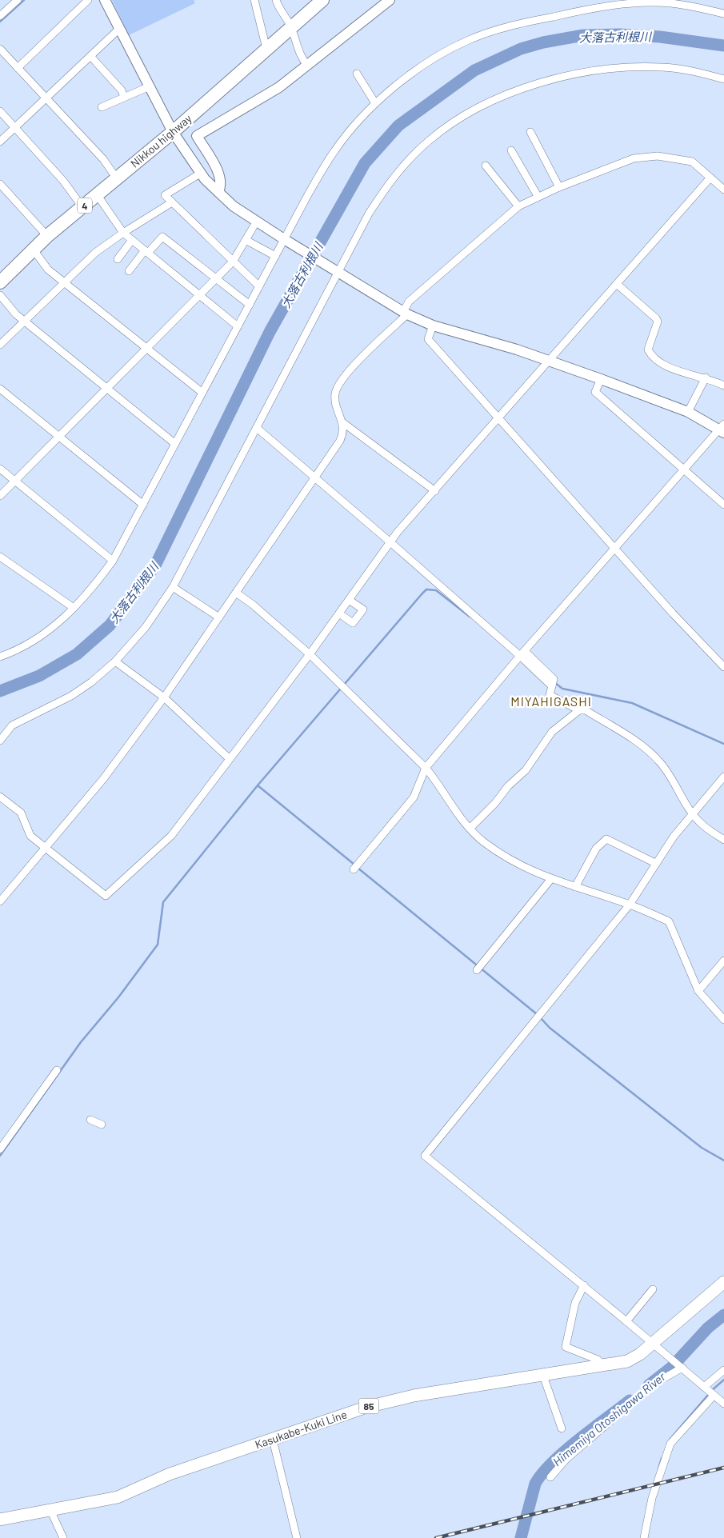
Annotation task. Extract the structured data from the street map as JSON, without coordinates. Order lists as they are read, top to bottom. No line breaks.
{"streets":{"highway":["Nikkou highway","4"],"main road":["85","Kasukabe-Kuki Line"]},"districts":["MIYAHIGASHI"],"water":["大落古利根川","Himemiya Otoshigawa River"]}
